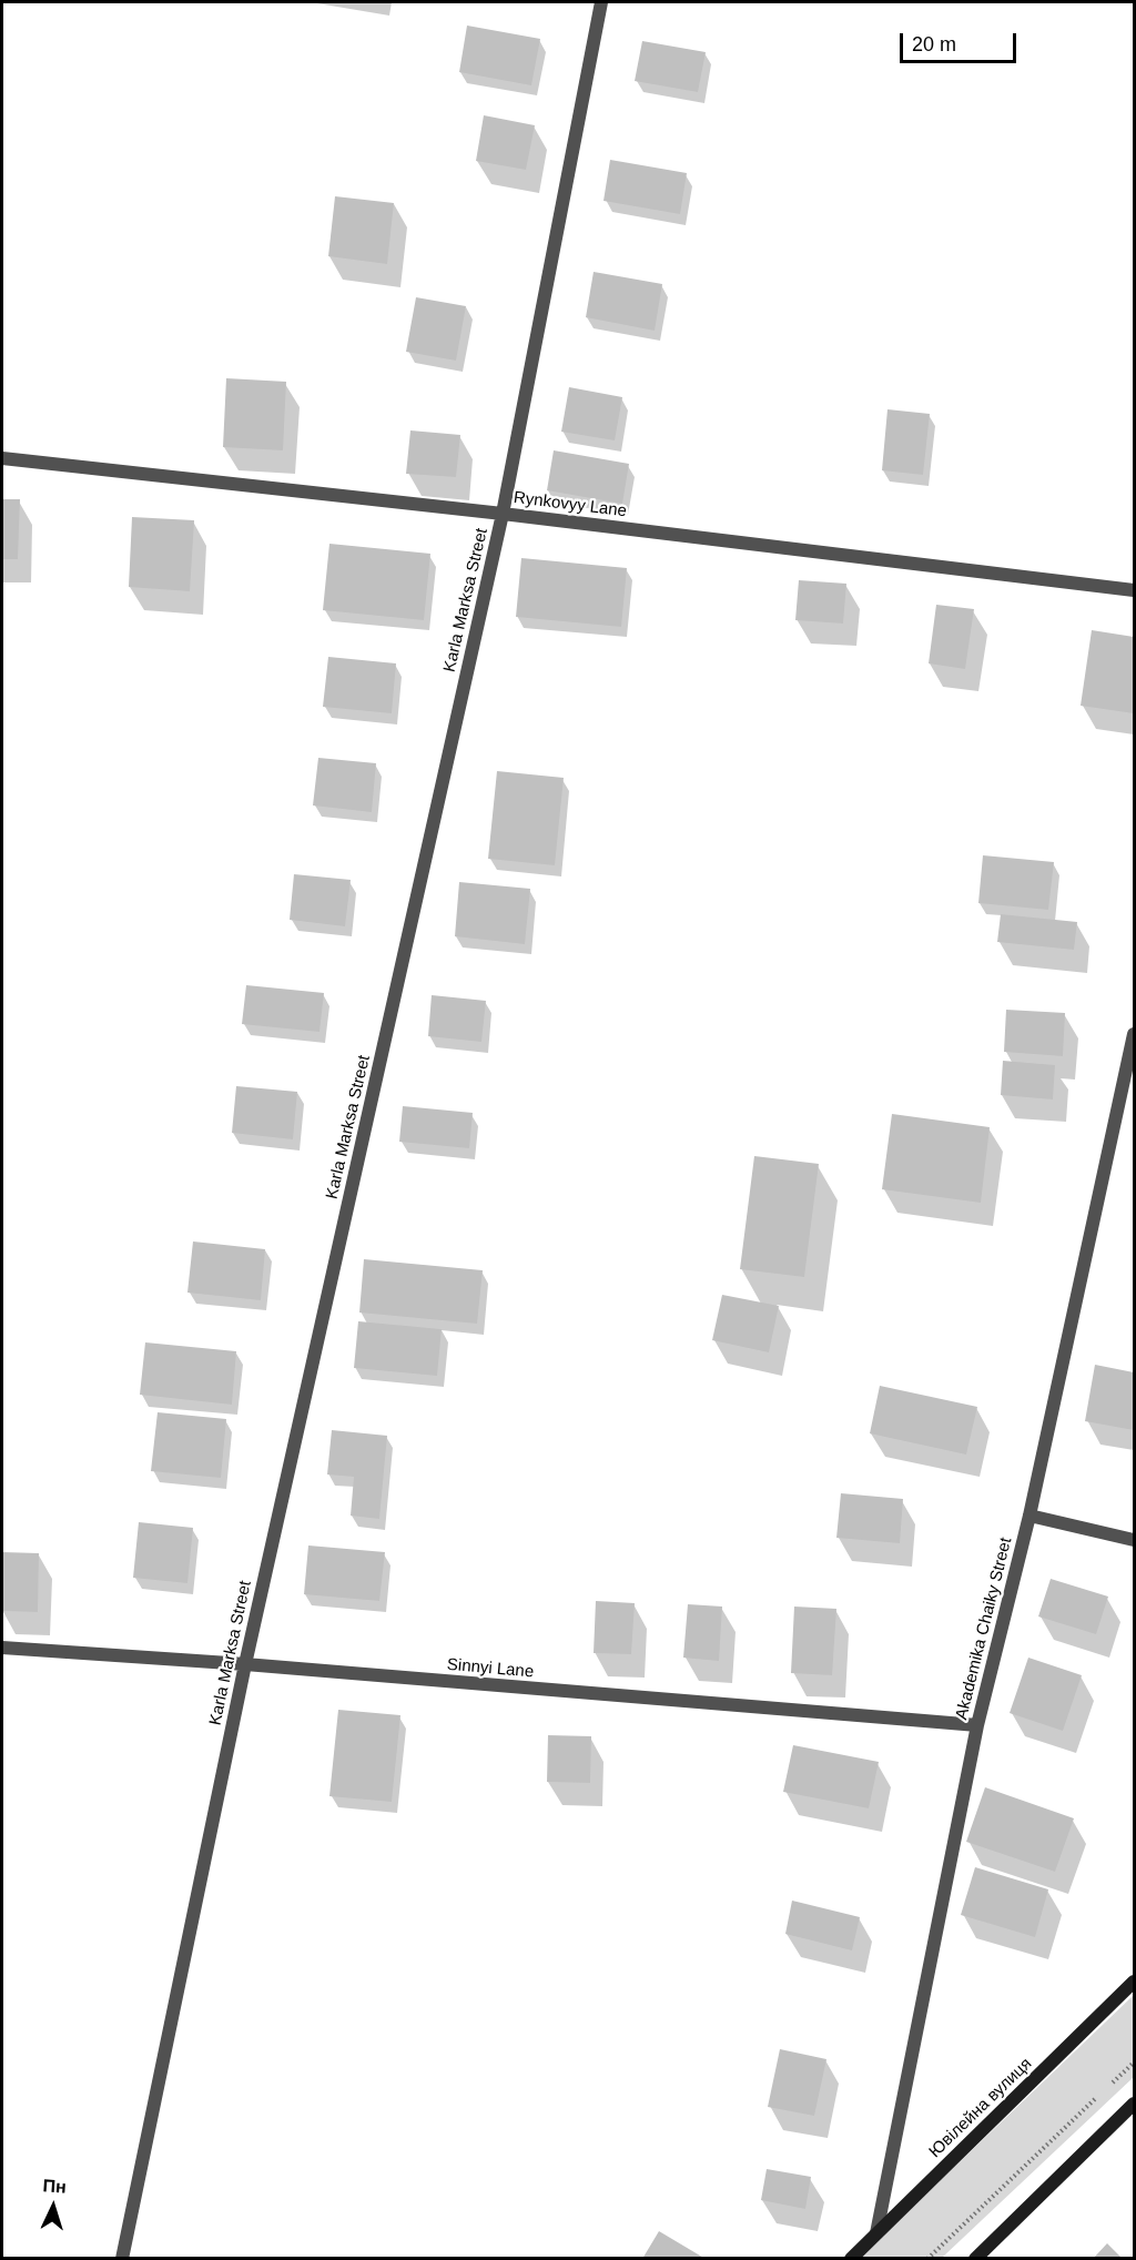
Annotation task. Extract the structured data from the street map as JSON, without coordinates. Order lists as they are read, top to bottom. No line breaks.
{"streets":{"street":["Rynkovyy Lane","Karla Marksa Street","Akademika Chaiky Street","Sinnyi Lane","Ювілейна вулиця"]},"crossings":[["Rynkovyy Lane","Karla Marksa Street"],["Karla Marksa Street","Sinnyi Lane"],["Akademika Chaiky Street","Sinnyi Lane"],["Akademika Chaiky Street","Ювілейна вулиця"]],"scale_bar":"20 m","north":"top"}
